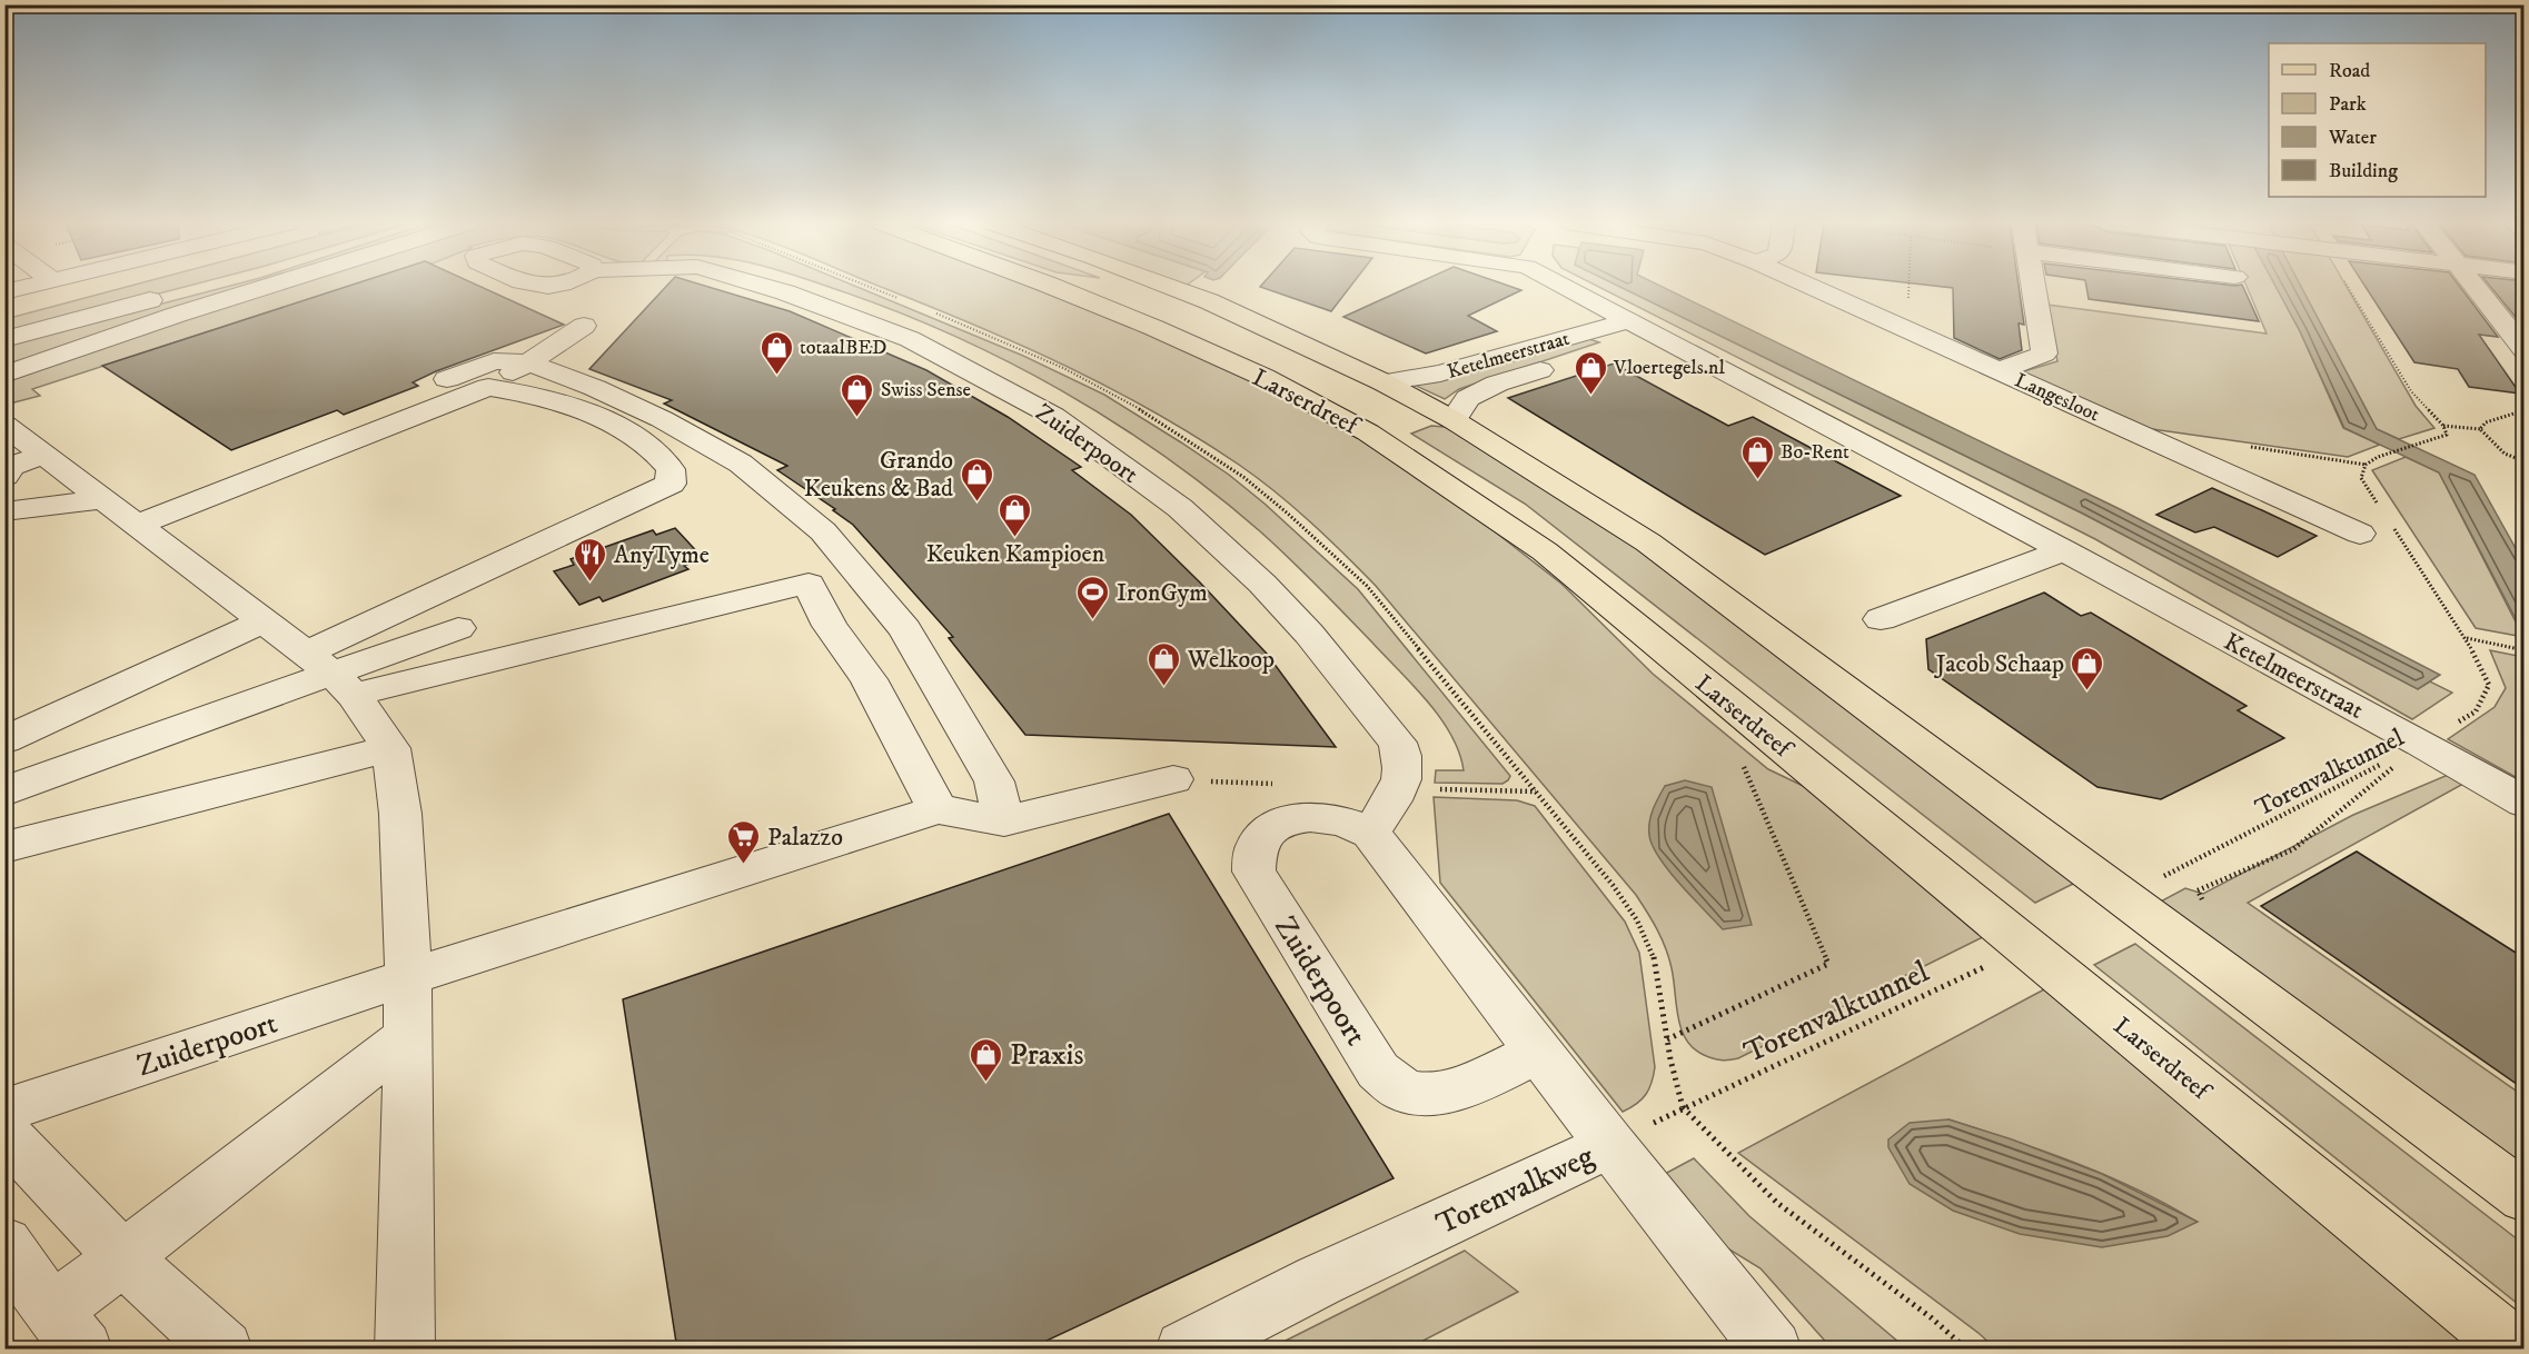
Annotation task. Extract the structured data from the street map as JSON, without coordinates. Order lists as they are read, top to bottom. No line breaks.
{"streets":{"main road":["Larserdreef"],"street":["Ketelmeerstraat","Langesloot","Zuiderpoort","Torenvalkweg"],"path":["Torenvalktunnel"]},"crossings":[["Ketelmeerstraat","Larserdreef"],["Ketelmeerstraat","Torenvalktunnel"],["Zuiderpoort","Torenvalkweg"]],"places":{"shop":["totaalBED","Vloertegels.nl","Swiss Sense","Bo-Rent","Grando Keukens & Bad","Keuken Kampioen","Welkoop","Jacob Schaap","Praxis"],"restaurant":["AnyTyme"],"sports":["IronGym"],"supermarket":["Palazzo"]},"legend":["Road","Park","Water","Building"]}
